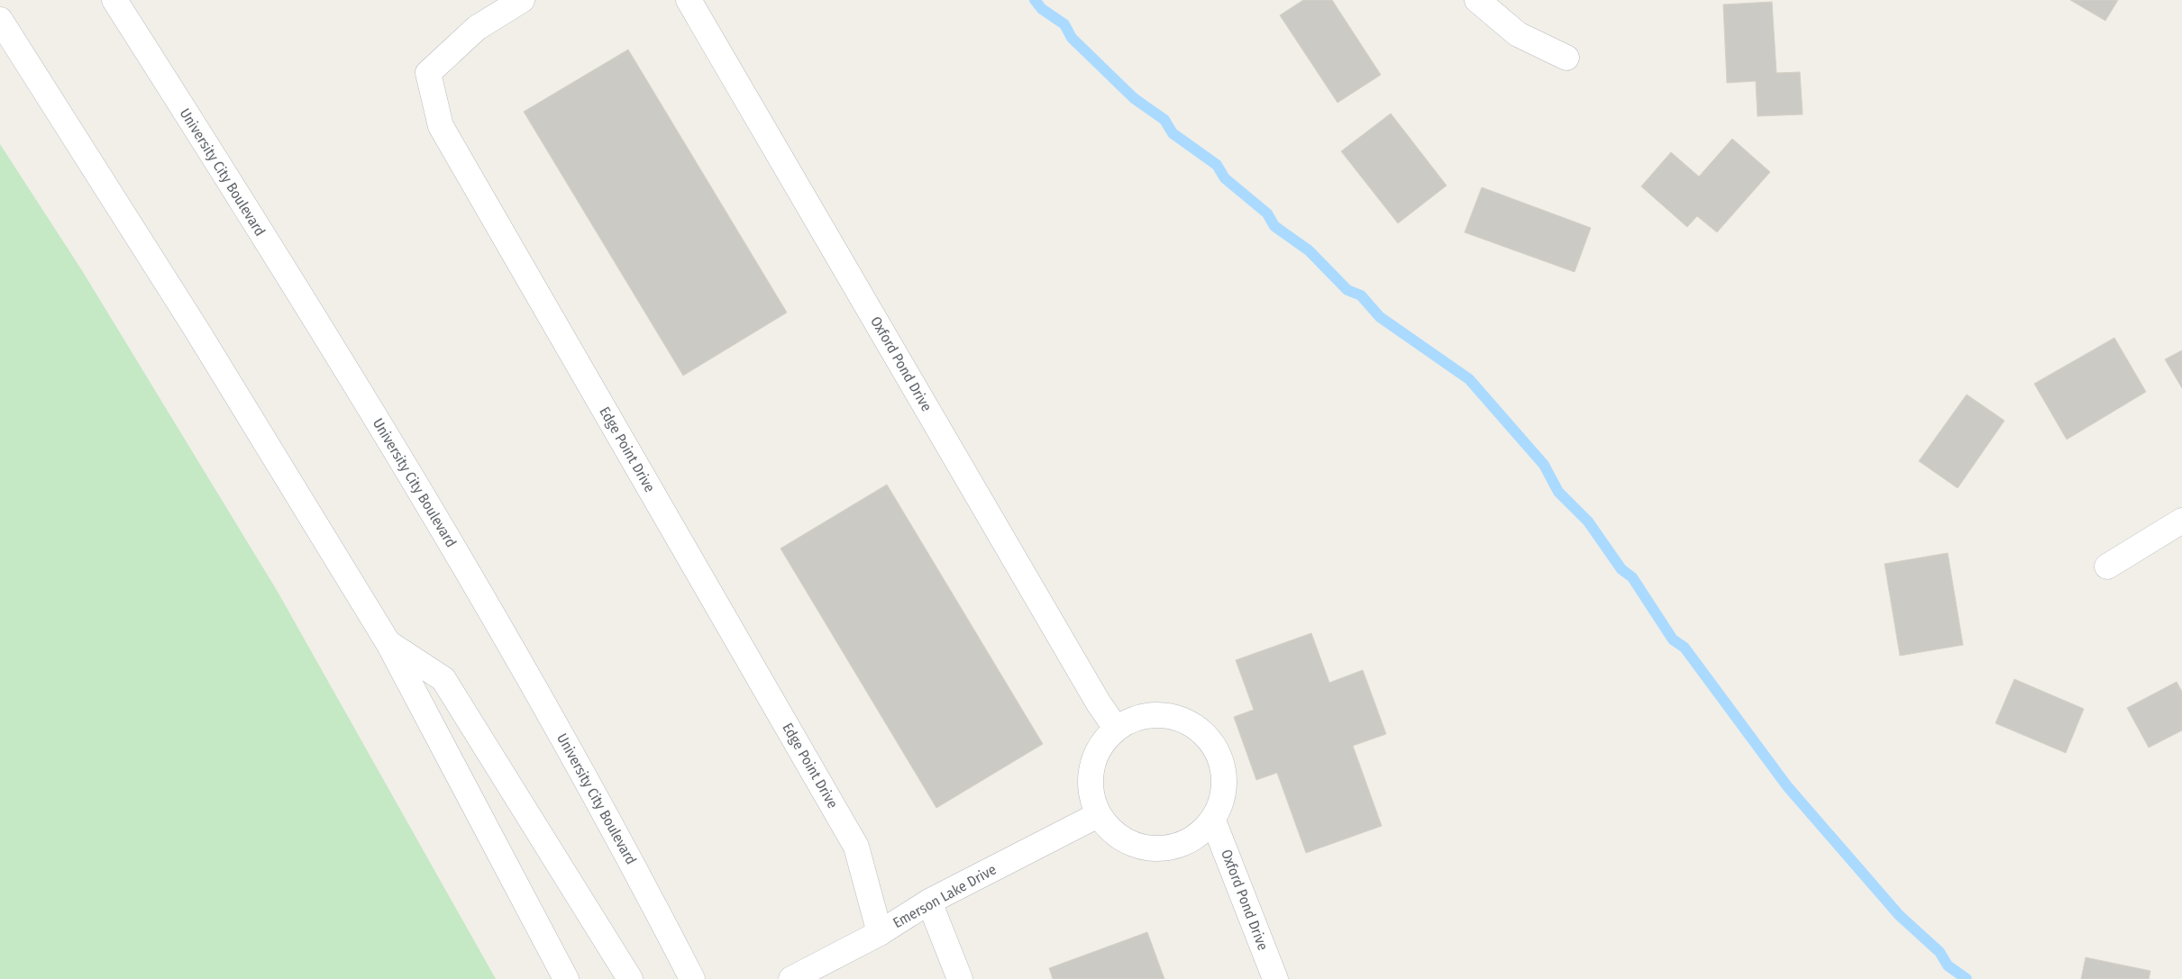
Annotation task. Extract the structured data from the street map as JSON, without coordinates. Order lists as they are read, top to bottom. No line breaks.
{"streets":{"street":["University City Boulevard","Oxford Pond Drive","Edge Point Drive","Emerson Lake Drive"]},"crossings":[["Oxford Pond Drive","Emerson Lake Drive"],["Edge Point Drive","Emerson Lake Drive"]]}
